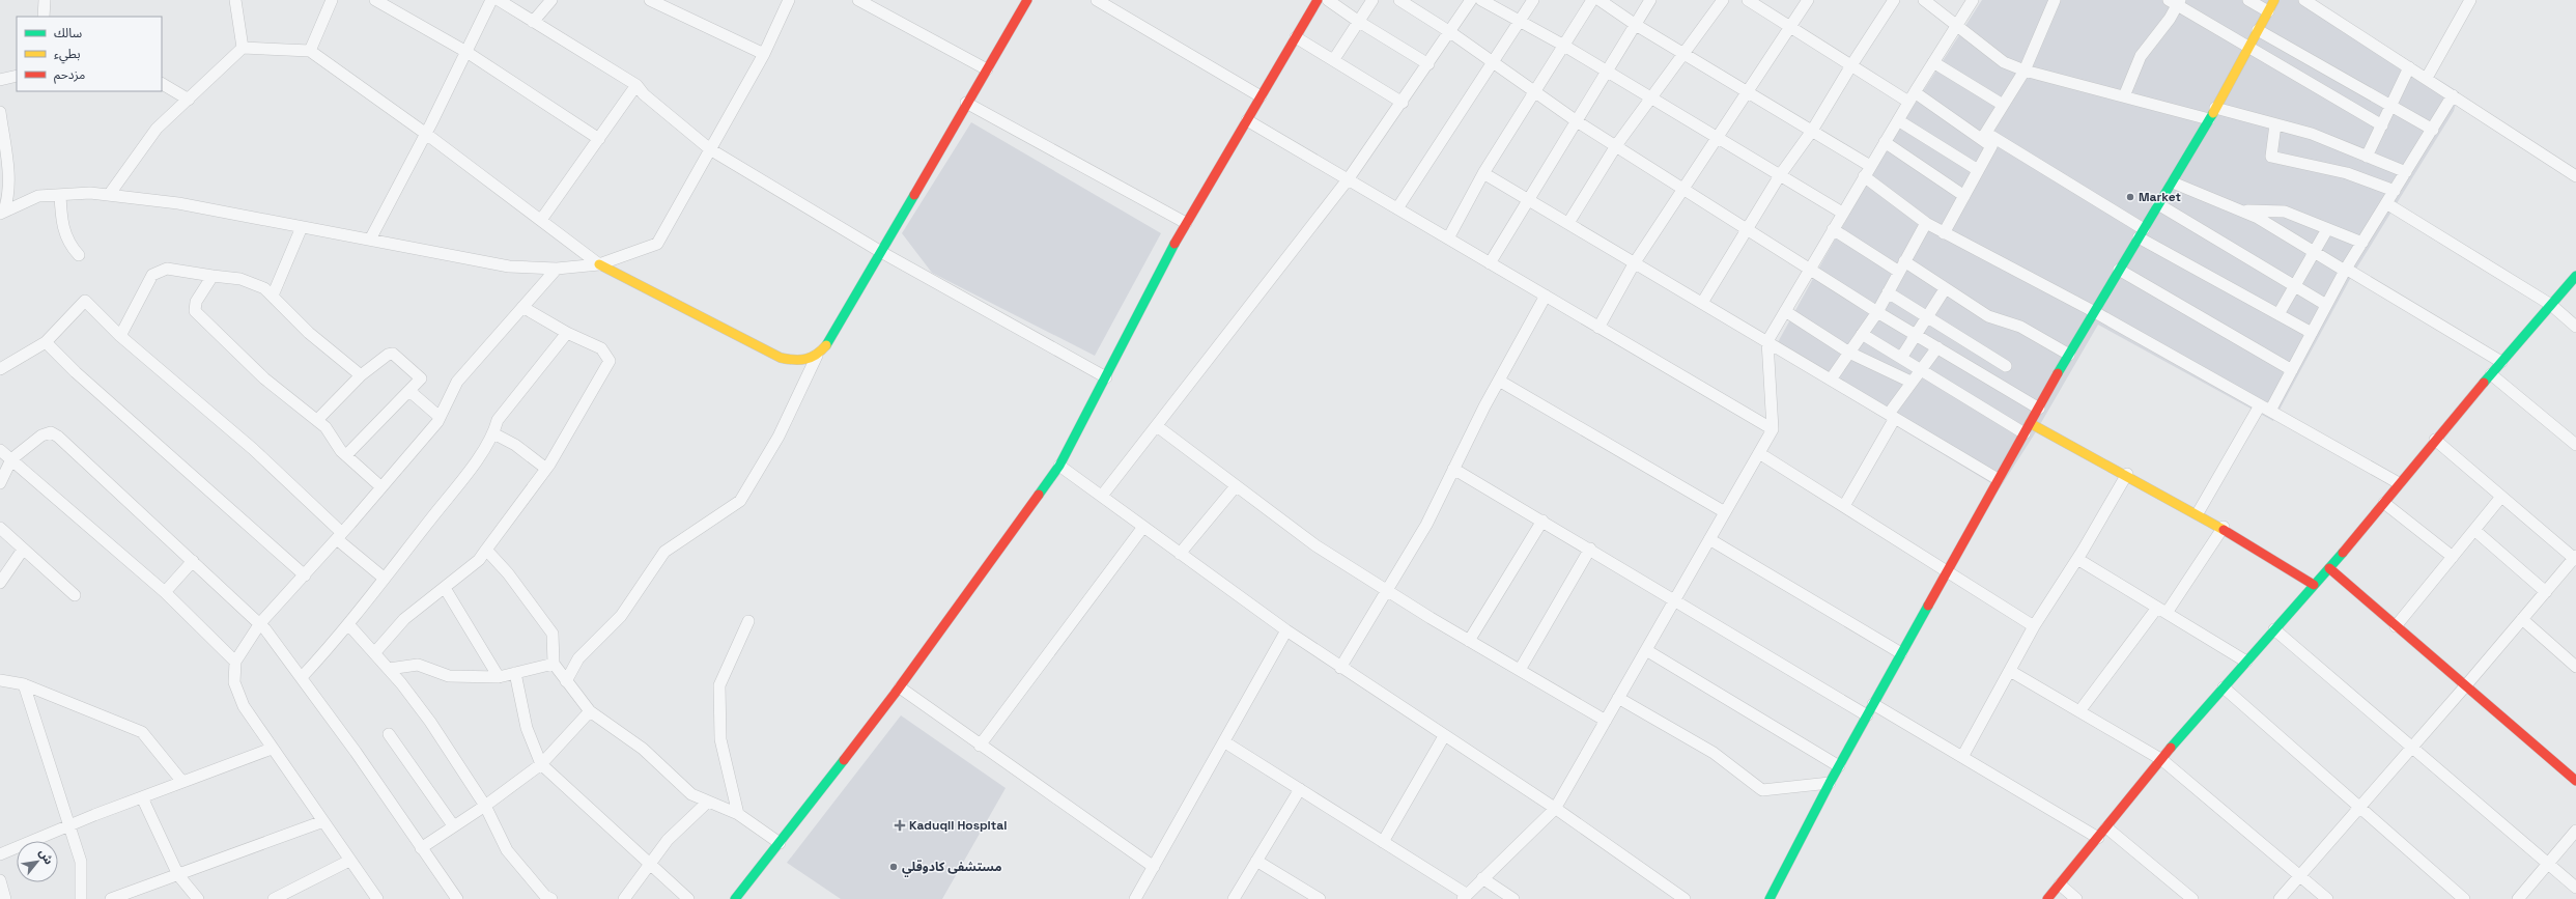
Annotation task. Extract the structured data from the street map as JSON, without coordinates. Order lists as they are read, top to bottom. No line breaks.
{"places":{"other":["Market","مستشفى كادوقلي"],"health":["Kaduqli Hospital"]},"legend":["سالك","بطيء","مزدحم"],"north":"top right"}
